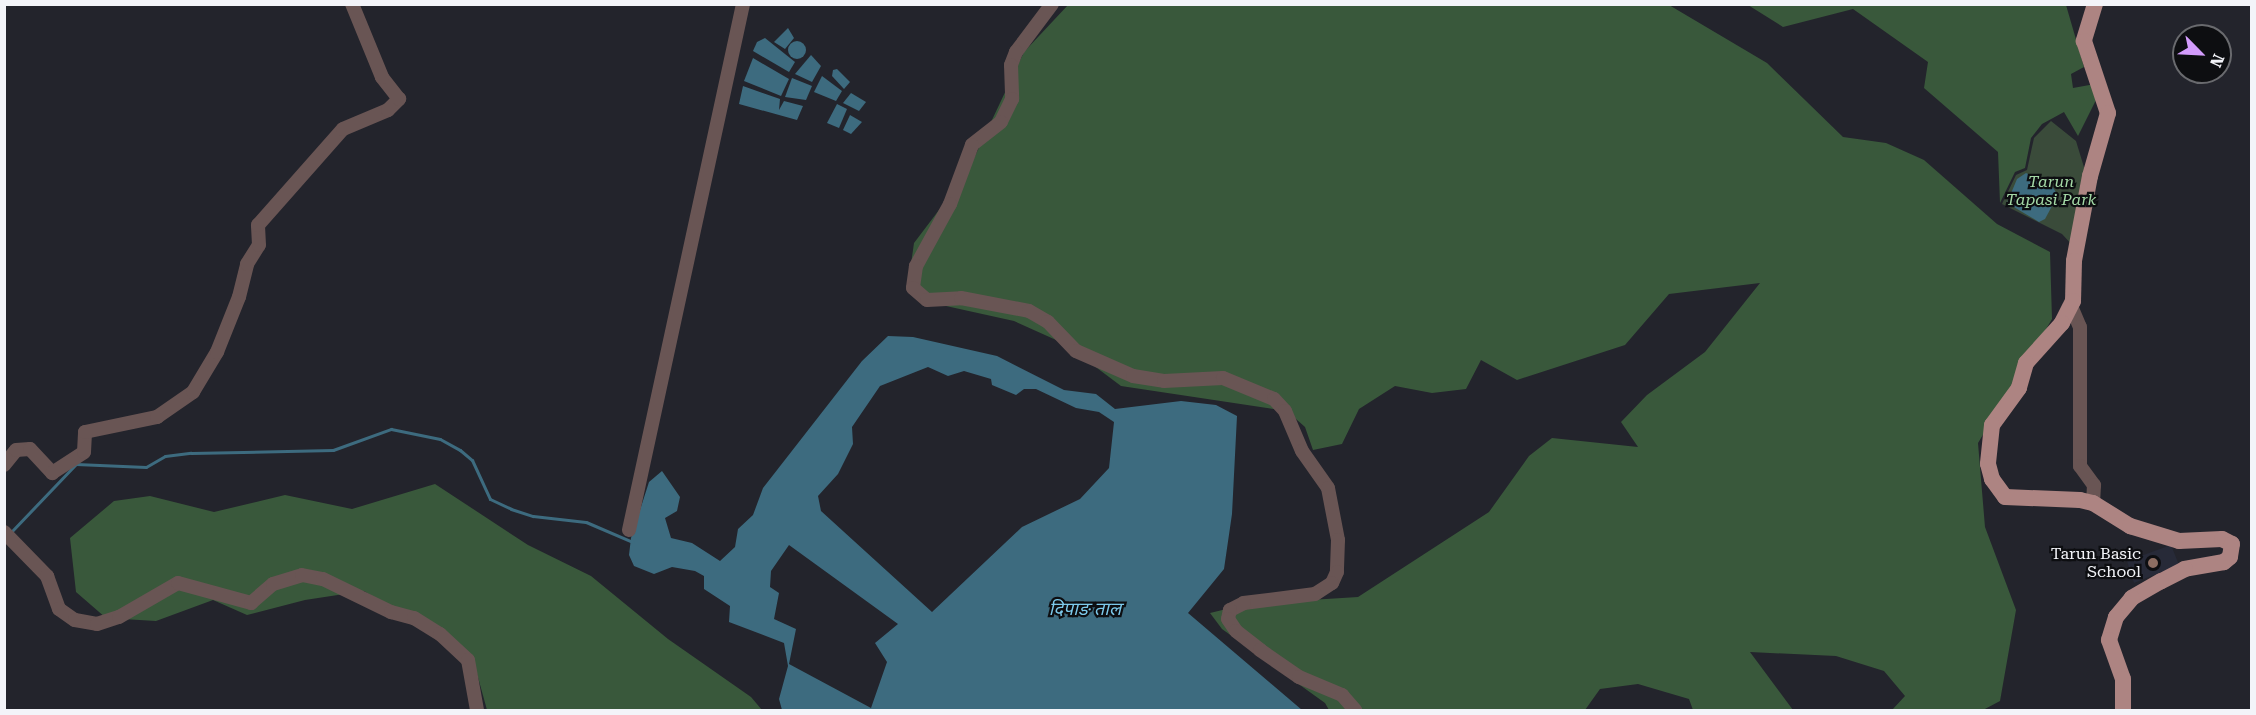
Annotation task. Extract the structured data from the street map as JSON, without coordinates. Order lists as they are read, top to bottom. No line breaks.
{"water":["दिपाङ ताल"],"parks":["Tarun Tapasi Park"],"places":["Tarun Basic School"],"north":"bottom right"}
